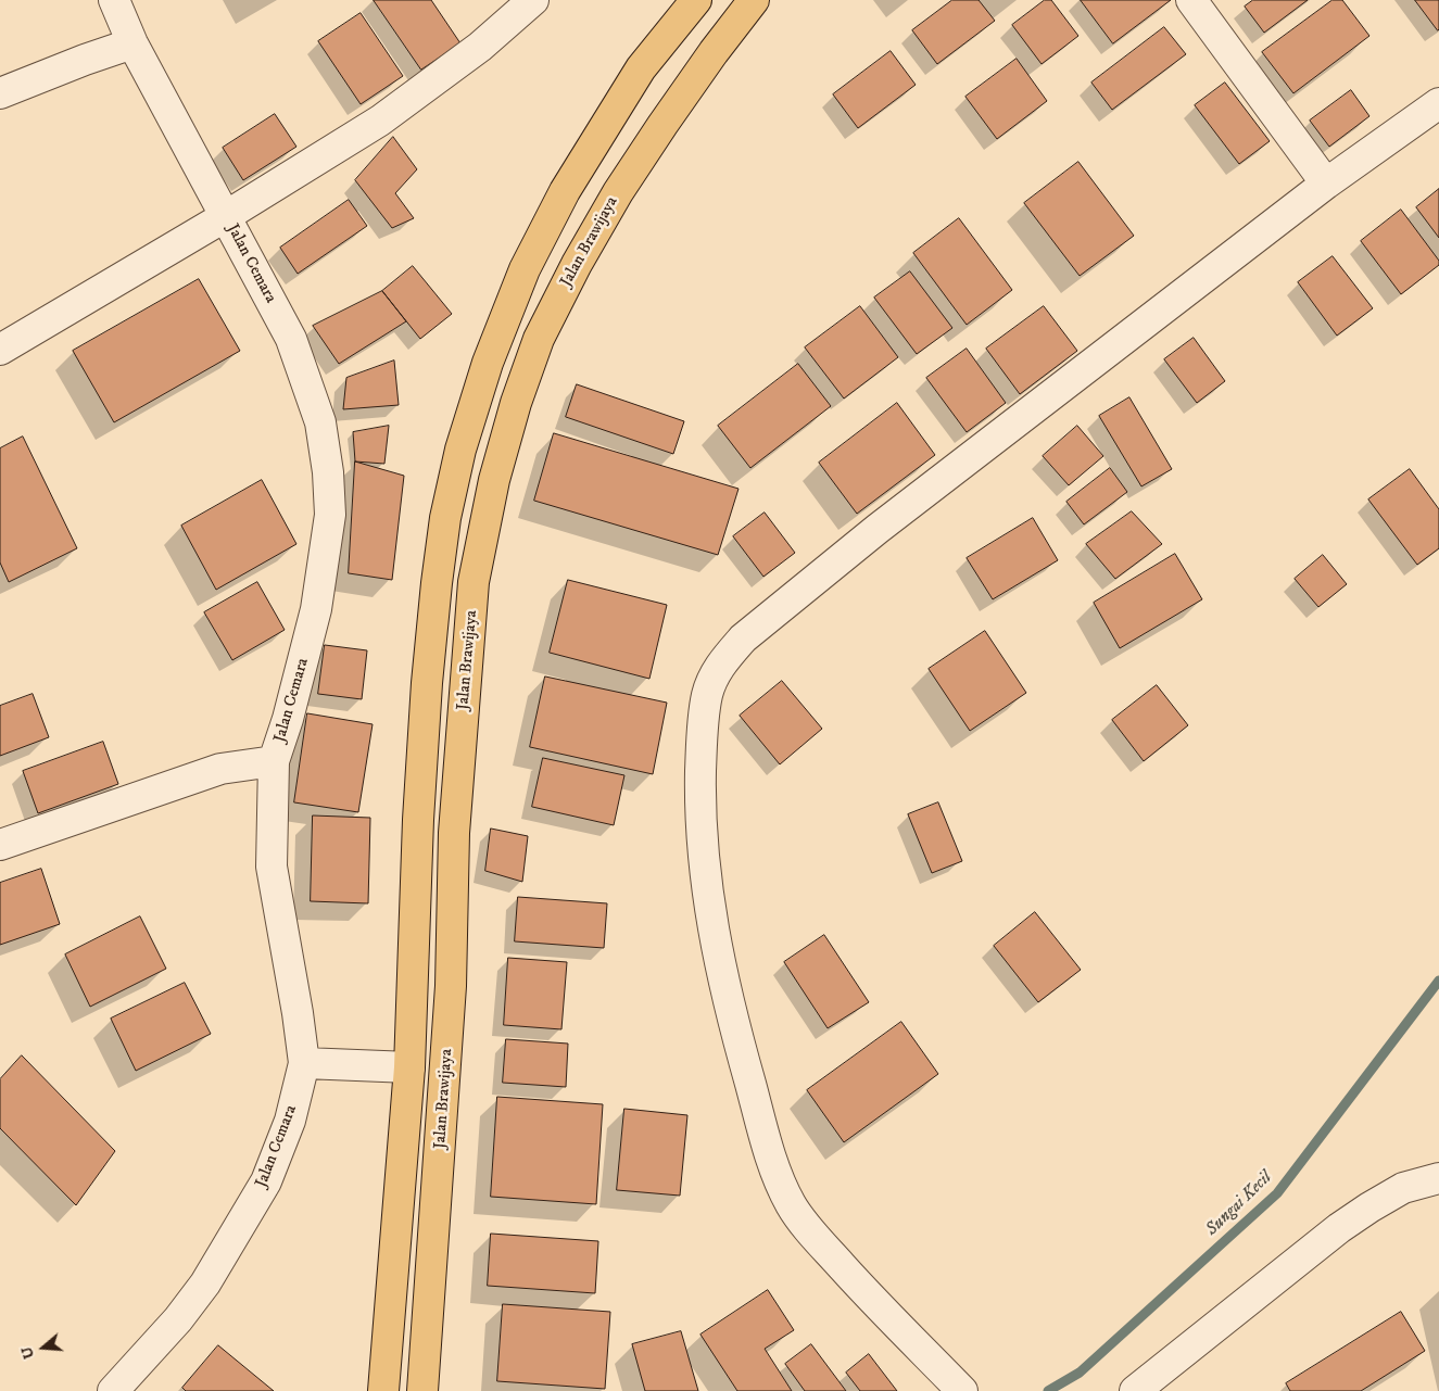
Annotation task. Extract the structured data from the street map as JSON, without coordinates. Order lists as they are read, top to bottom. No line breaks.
{"streets":{"highway":["Jalan Brawijaya"],"street":["Jalan Cemara"]},"water":["Sungai Kecil"],"north":"left"}
